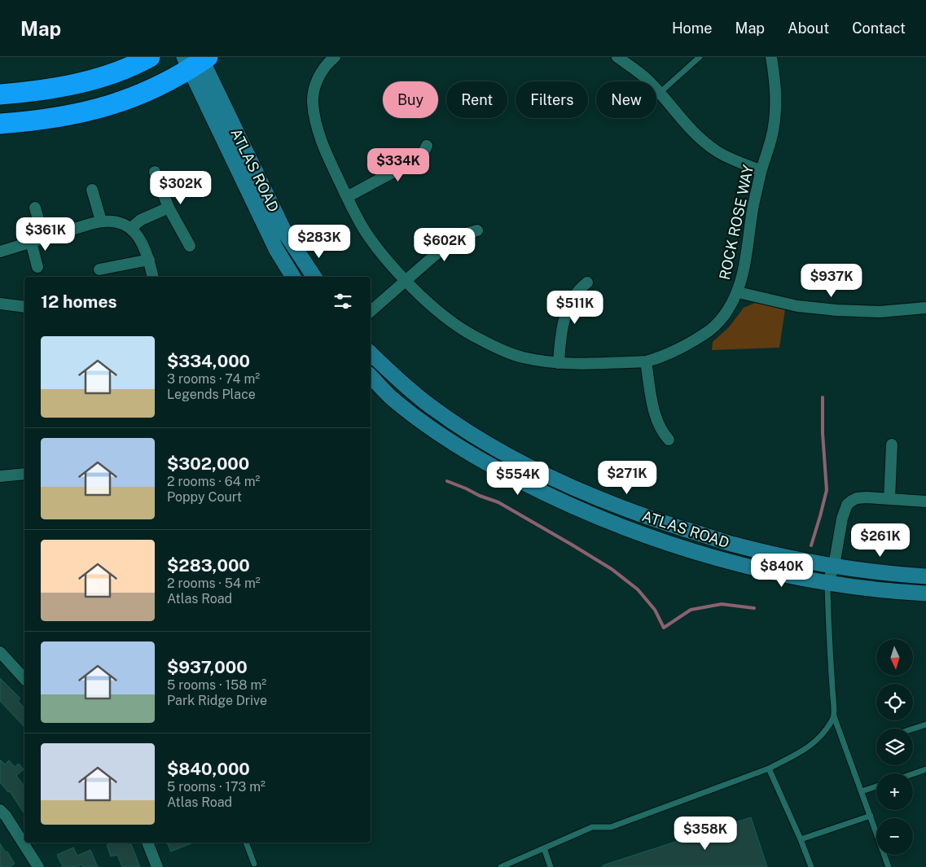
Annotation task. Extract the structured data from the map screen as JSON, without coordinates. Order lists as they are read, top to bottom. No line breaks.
{"streets":{"street":["ATLAS ROAD","ROCK ROSE WAY"]},"north":"bottom","page":{"header":"Map","nav":["Home","Map","About","Contact"],"chip":["Buy","Rent","Filters","New"],"price":["$334K","$302K","$361K","$283K","$602K","$937K","$511K","$271K","$554K","$261K","$840K","$358K"],"heading":"12 homes","list":[{"name":"$334,000","note":"3 rooms · 74 m² · Legends Place"},{"name":"$302,000","note":"2 rooms · 64 m² · Poppy Court"},{"name":"$283,000","note":"2 rooms · 54 m² · Atlas Road"},{"name":"$937,000","note":"5 rooms · 158 m² · Park Ridge Drive"},{"name":"$840,000","note":"5 rooms · 173 m² · Atlas Road"}],"map_buttons":["+","−"]}}
